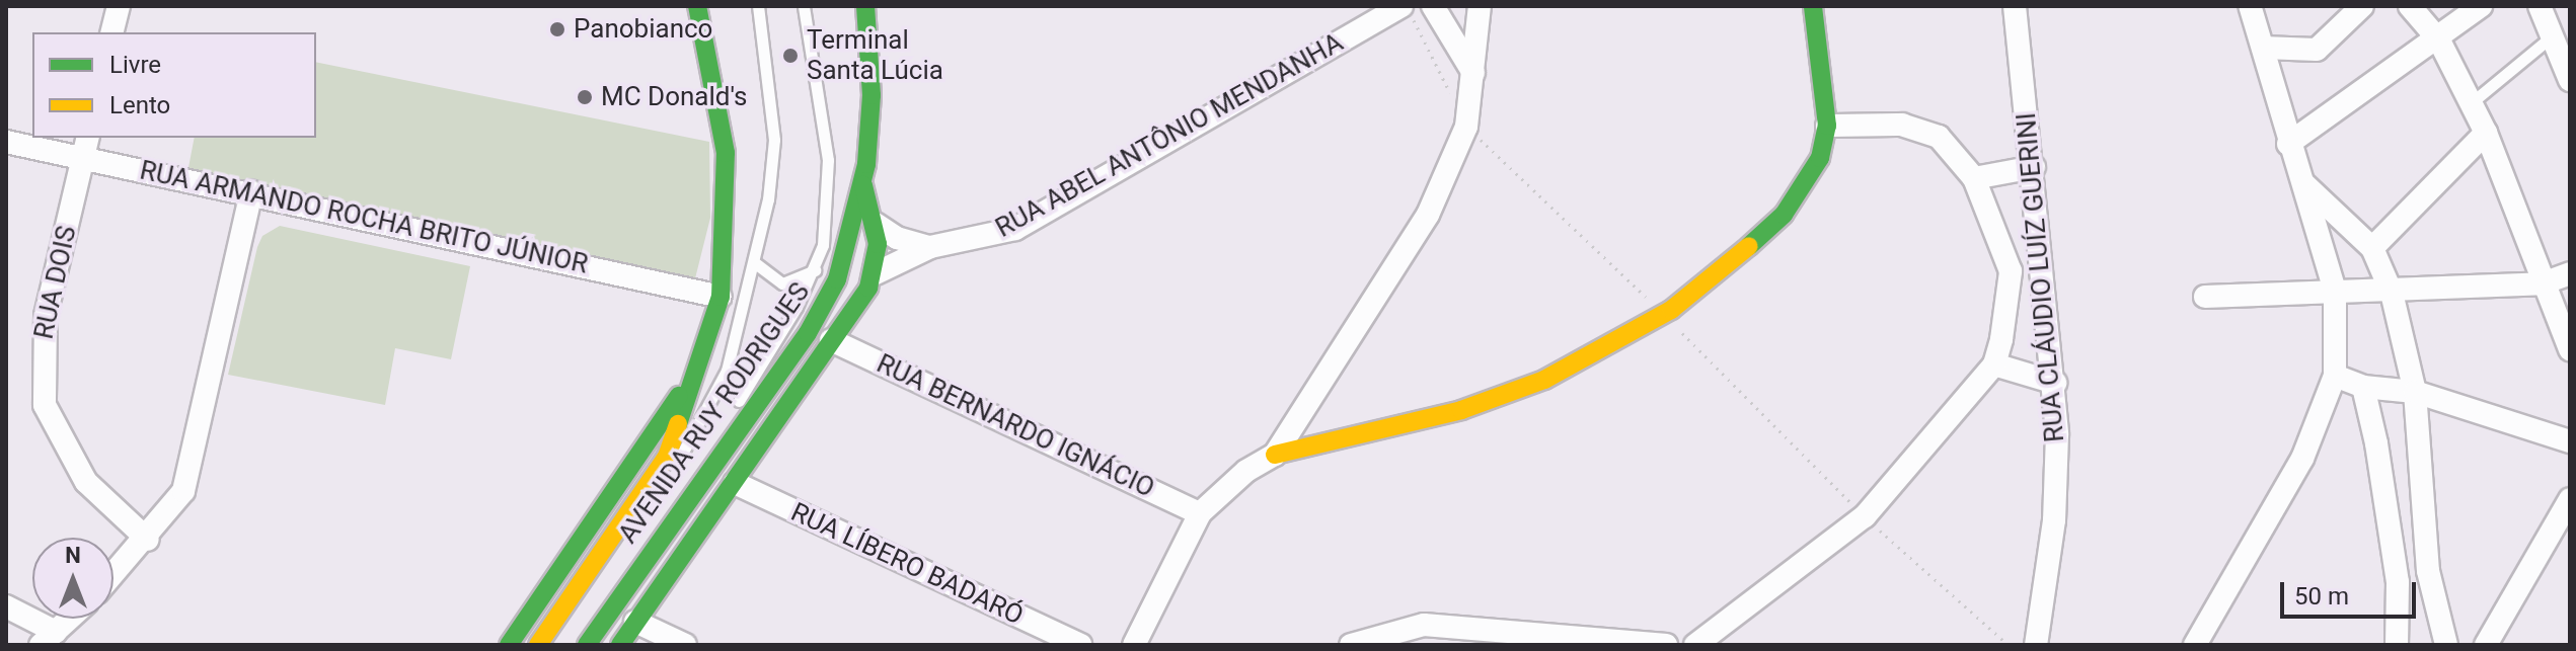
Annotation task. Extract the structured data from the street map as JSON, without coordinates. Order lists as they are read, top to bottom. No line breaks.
{"streets":{"street":["RUA ABEL ANTÔNIO MENDANHA","RUA ARMANDO ROCHA BRITO JÚNIOR","RUA CLÁUDIO LUÍZ GUERINI","RUA DOIS","AVENIDA RUY RODRIGUES","RUA BERNARDO IGNÁCIO","RUA LÍBERO BADARÓ"]},"crossings":[["RUA ARMANDO ROCHA BRITO JÚNIOR","RUA DOIS"],["RUA ARMANDO ROCHA BRITO JÚNIOR","AVENIDA RUY RODRIGUES"]],"places":["Panobianco","Terminal Santa Lúcia","MC Donald's"],"legend":["Livre","Lento"],"scale_bar":"50 m","north":"top"}
